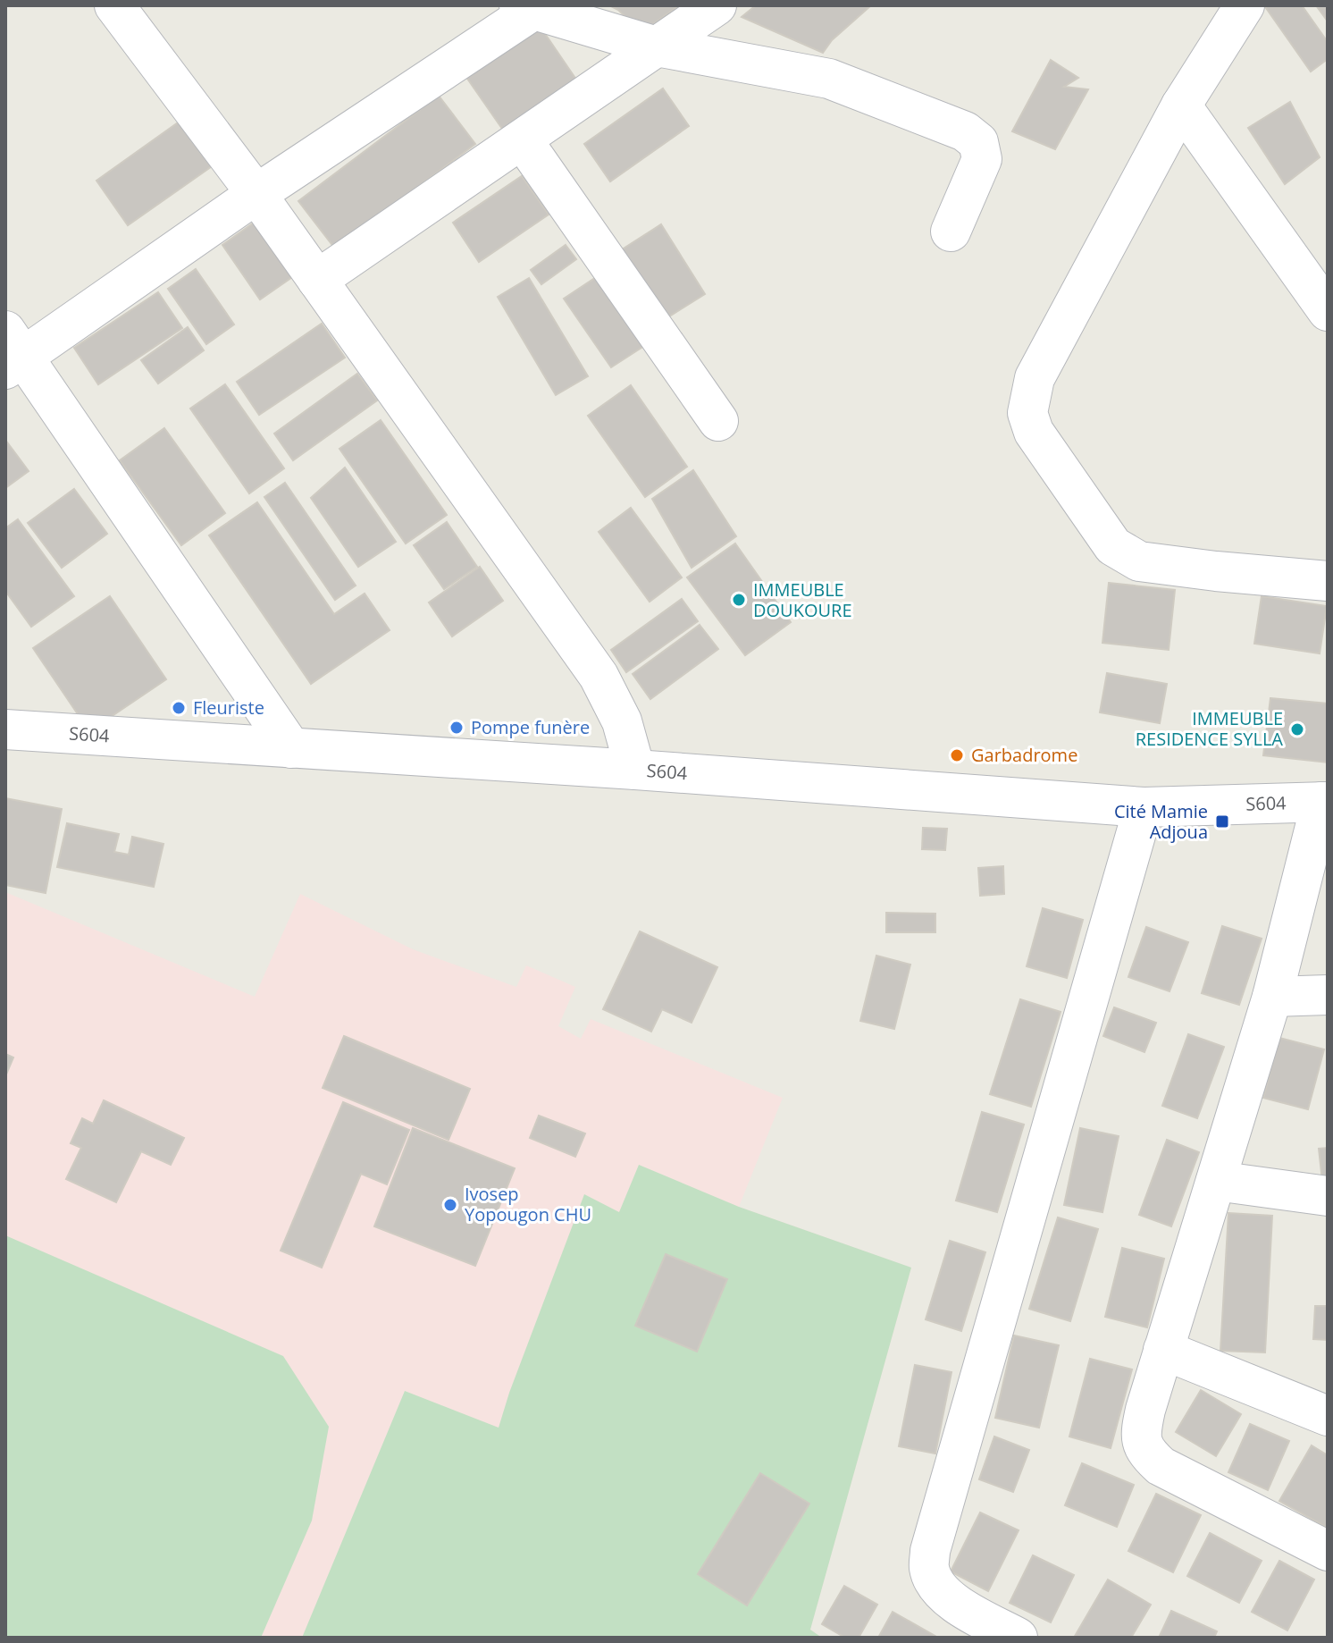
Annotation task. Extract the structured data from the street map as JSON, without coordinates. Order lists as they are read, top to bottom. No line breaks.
{"streets":{"street":["S604"]},"places":{"other":["IMMEUBLE DOUKOURE","Fleuriste","Pompe funère","IMMEUBLE RESIDENCE SYLLA","Garbadrome","Ivosep Yopougon CHU"],"transit":["Cité Mamie Adjoua"]}}
